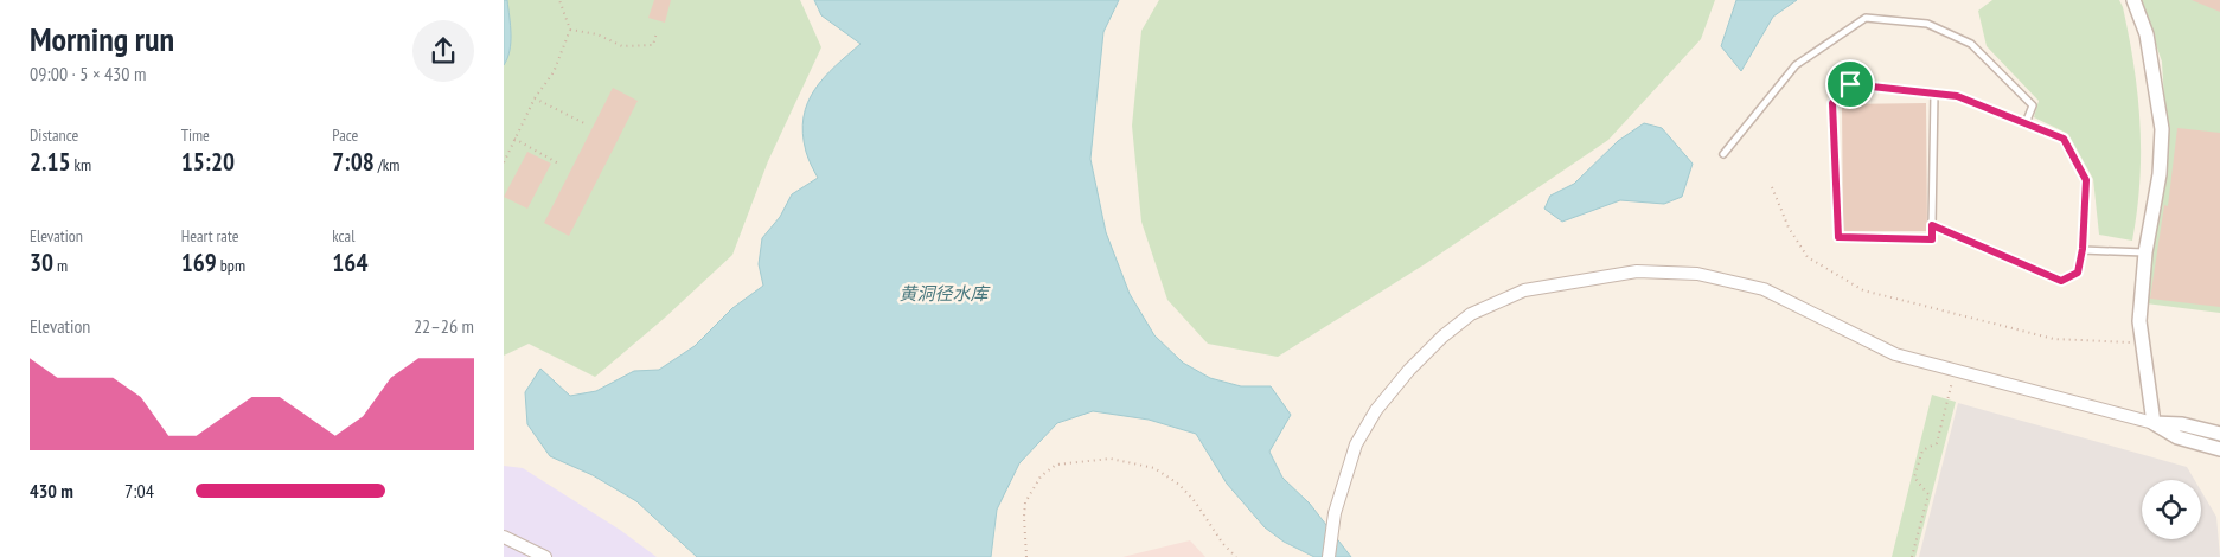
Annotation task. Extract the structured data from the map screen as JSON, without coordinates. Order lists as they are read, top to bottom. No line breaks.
{"water":["黄洞径水库"],"page":{"heading":["Morning run","09:00 · 5 × 430 m"],"stats":[["Distance","2.15 km"],["Time","15:20"],["Pace","7:08 /km"],["Elevation","30 m"],["Heart rate","169 bpm"],["kcal","164"]],"chart":["Elevation","22–26 m"],"list":[{"name":"430 m","note":"7:04"}]}}
